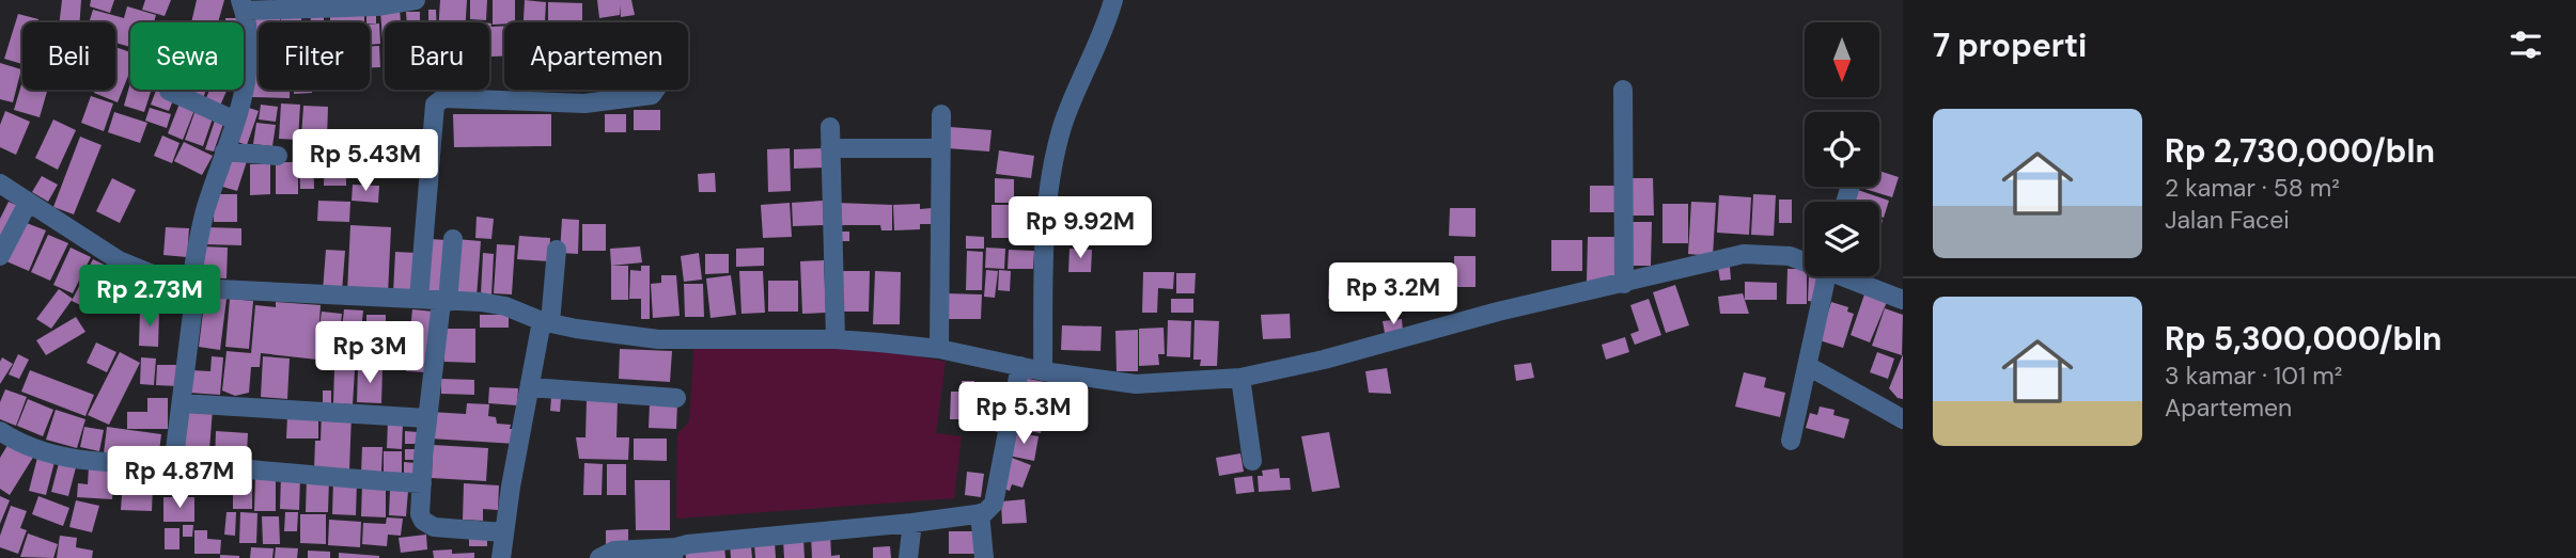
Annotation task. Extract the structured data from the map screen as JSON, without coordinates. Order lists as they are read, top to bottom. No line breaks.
{"north":"bottom","page":{"heading":"7 properti","chip":["Beli","Sewa","Filter","Baru","Apartemen"],"list":[{"name":"Rp 2,730,000/bln","note":"2 kamar · 58 m² · Jalan Facei"},{"name":"Rp 5,300,000/bln","note":"3 kamar · 101 m² · Apartemen"}],"price":["Rp 5.43M","Rp 9.92M","Rp 3.2M","Rp 2.73M","Rp 3M","Rp 5.3M","Rp 4.87M"]}}
